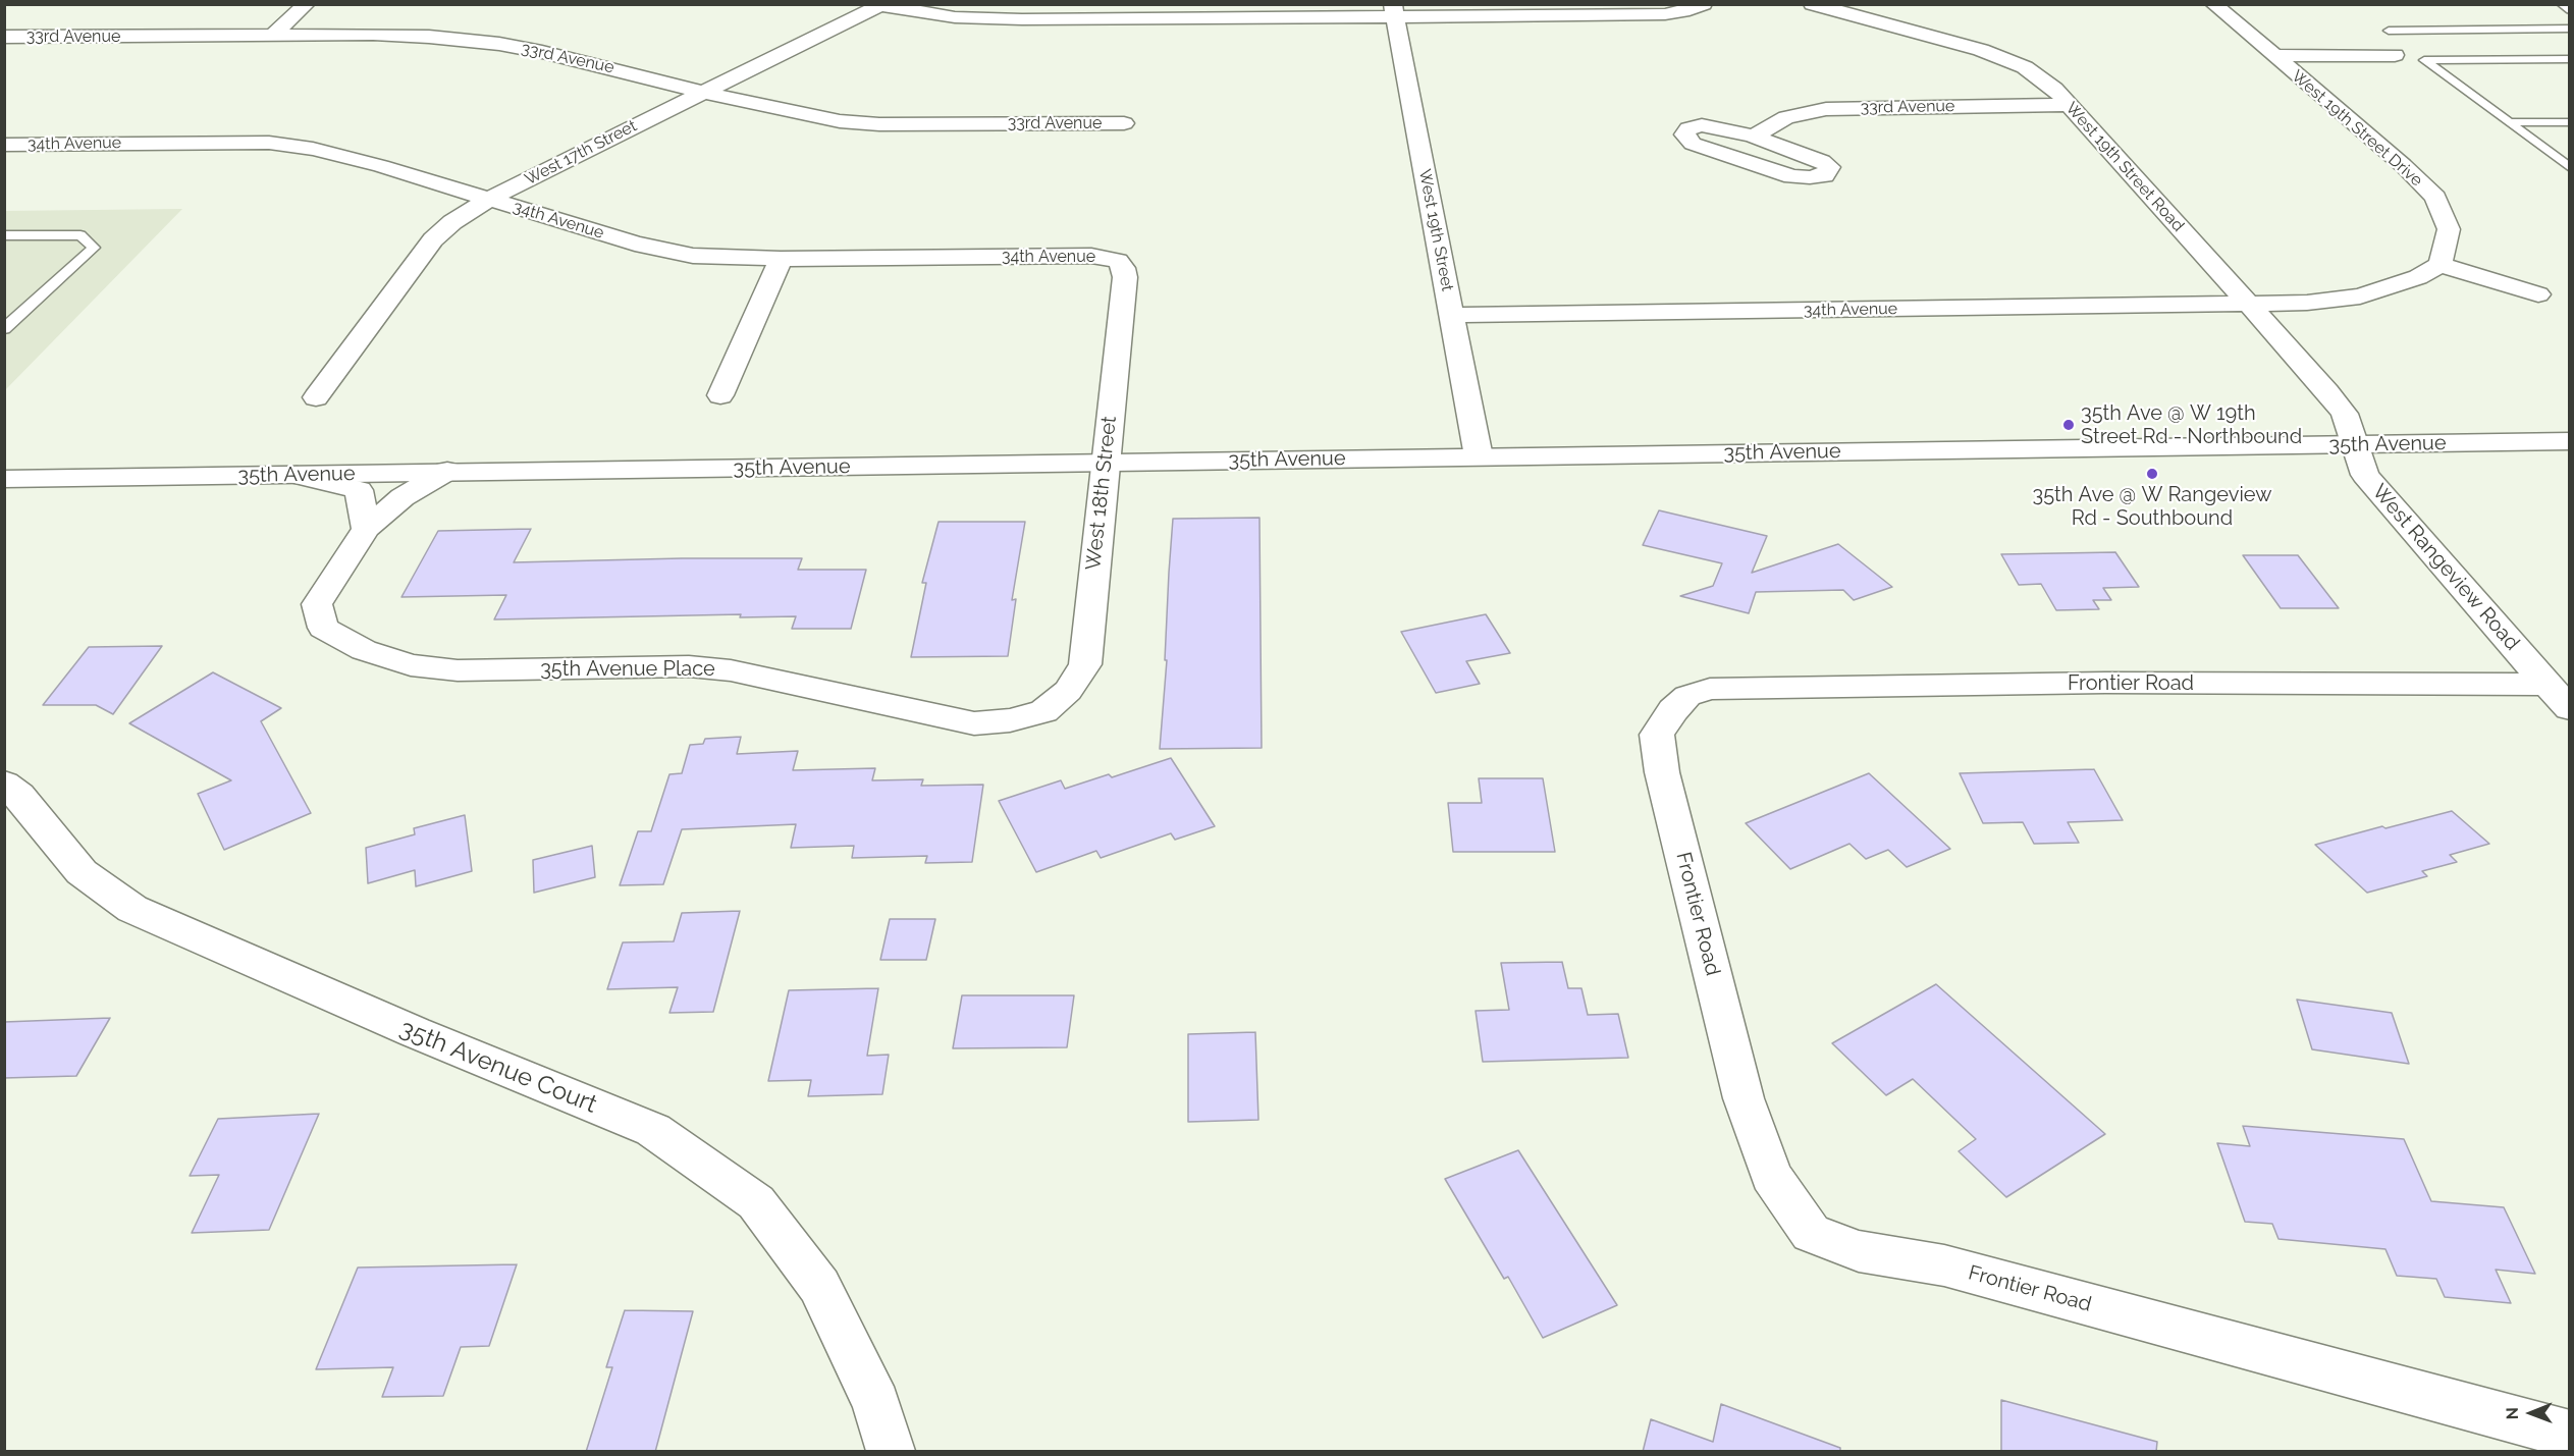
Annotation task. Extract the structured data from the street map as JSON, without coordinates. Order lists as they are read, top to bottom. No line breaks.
{"streets":{"street":["33rd Avenue","West 19th Street Drive","34th Avenue","West 17th Street","West 19th Street Road","West 19th Street","35th Avenue","West 18th Street","West Rangeview Road","35th Avenue Place","Frontier Road","35th Avenue Court"]},"crossings":[["33rd Avenue","West 17th Street"],["33rd Avenue","West 19th Street Road"],["34th Avenue","West 17th Street"],["34th Avenue","West 19th Street Road"],["34th Avenue","West 19th Street"],["34th Avenue","West 18th Street"],["West 19th Street Road","35th Avenue"],["West 19th Street Road","West Rangeview Road"],["West 19th Street","35th Avenue"],["35th Avenue","West 18th Street"],["35th Avenue","West Rangeview Road"],["West 18th Street","35th Avenue Place"],["West Rangeview Road","Frontier Road"]],"places":["35th Ave @ W 19th Street Rd - Northbound","35th Ave @ W Rangeview Rd - Southbound"],"north":"left"}
